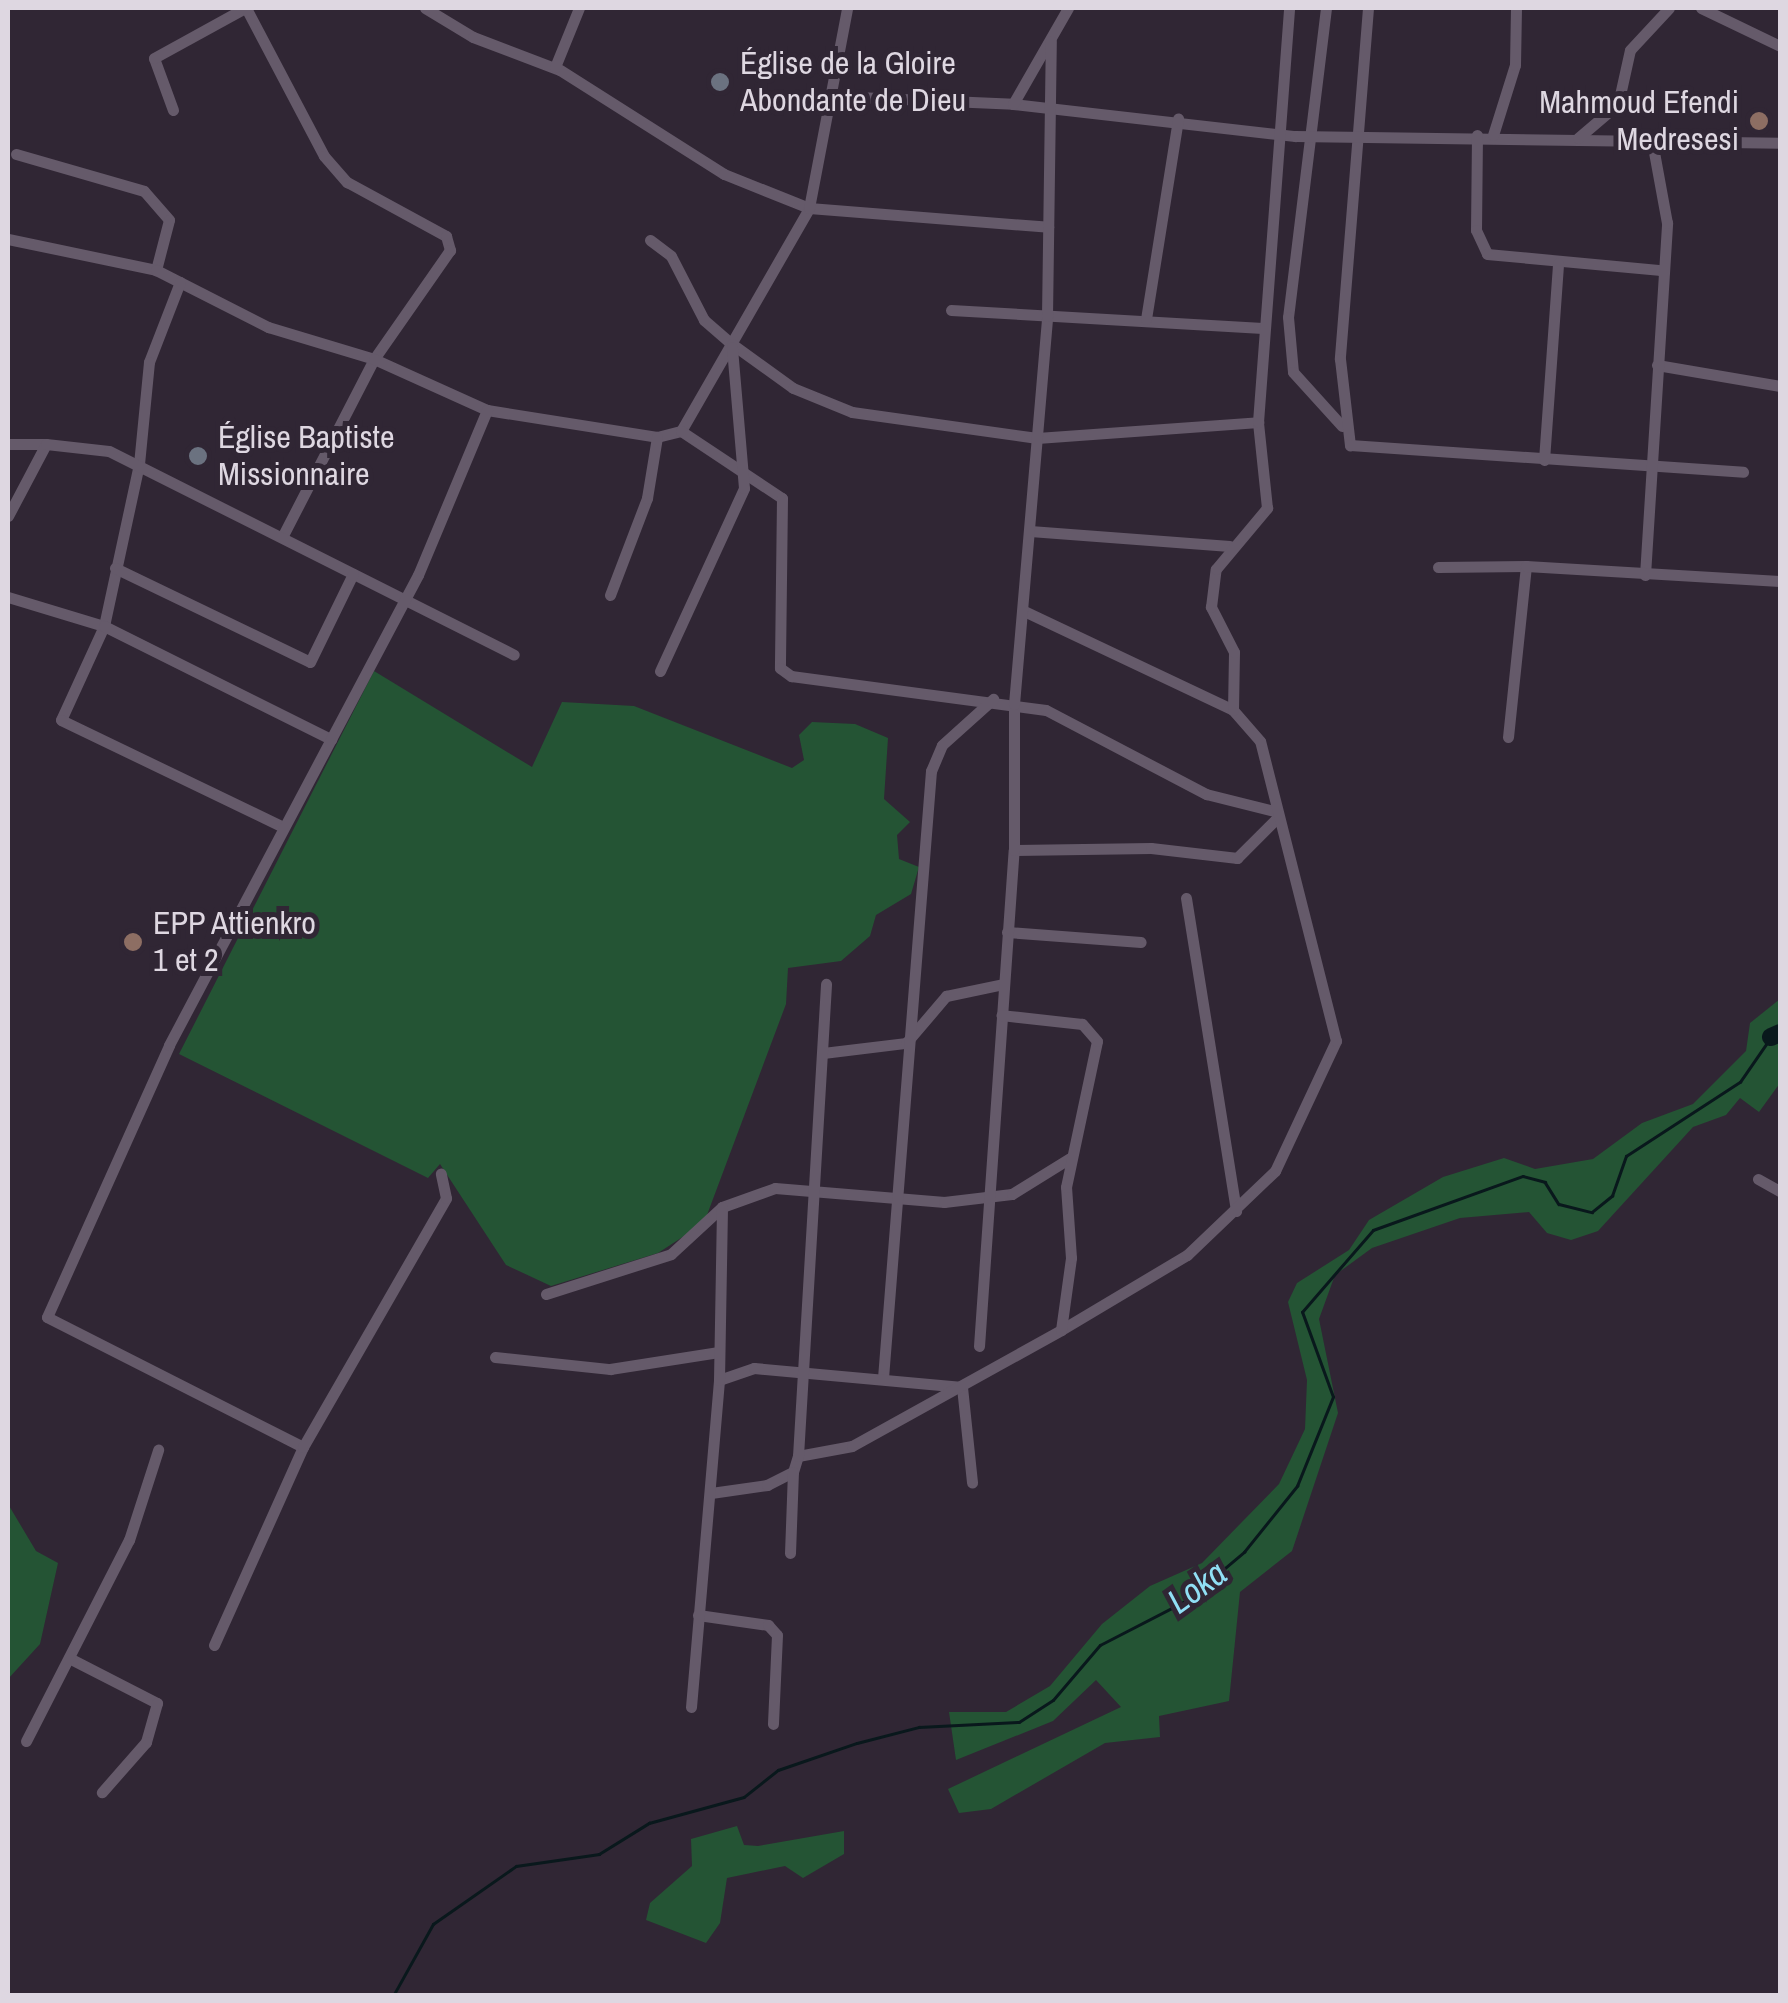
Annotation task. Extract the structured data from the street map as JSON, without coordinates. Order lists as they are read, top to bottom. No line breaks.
{"water":["Loka"],"places":["Église de la Gloire Abondante de Dieu","Mahmoud Efendi Medresesi","Église Baptiste Missionnaire","EPP Attienkro 1 et 2"]}
